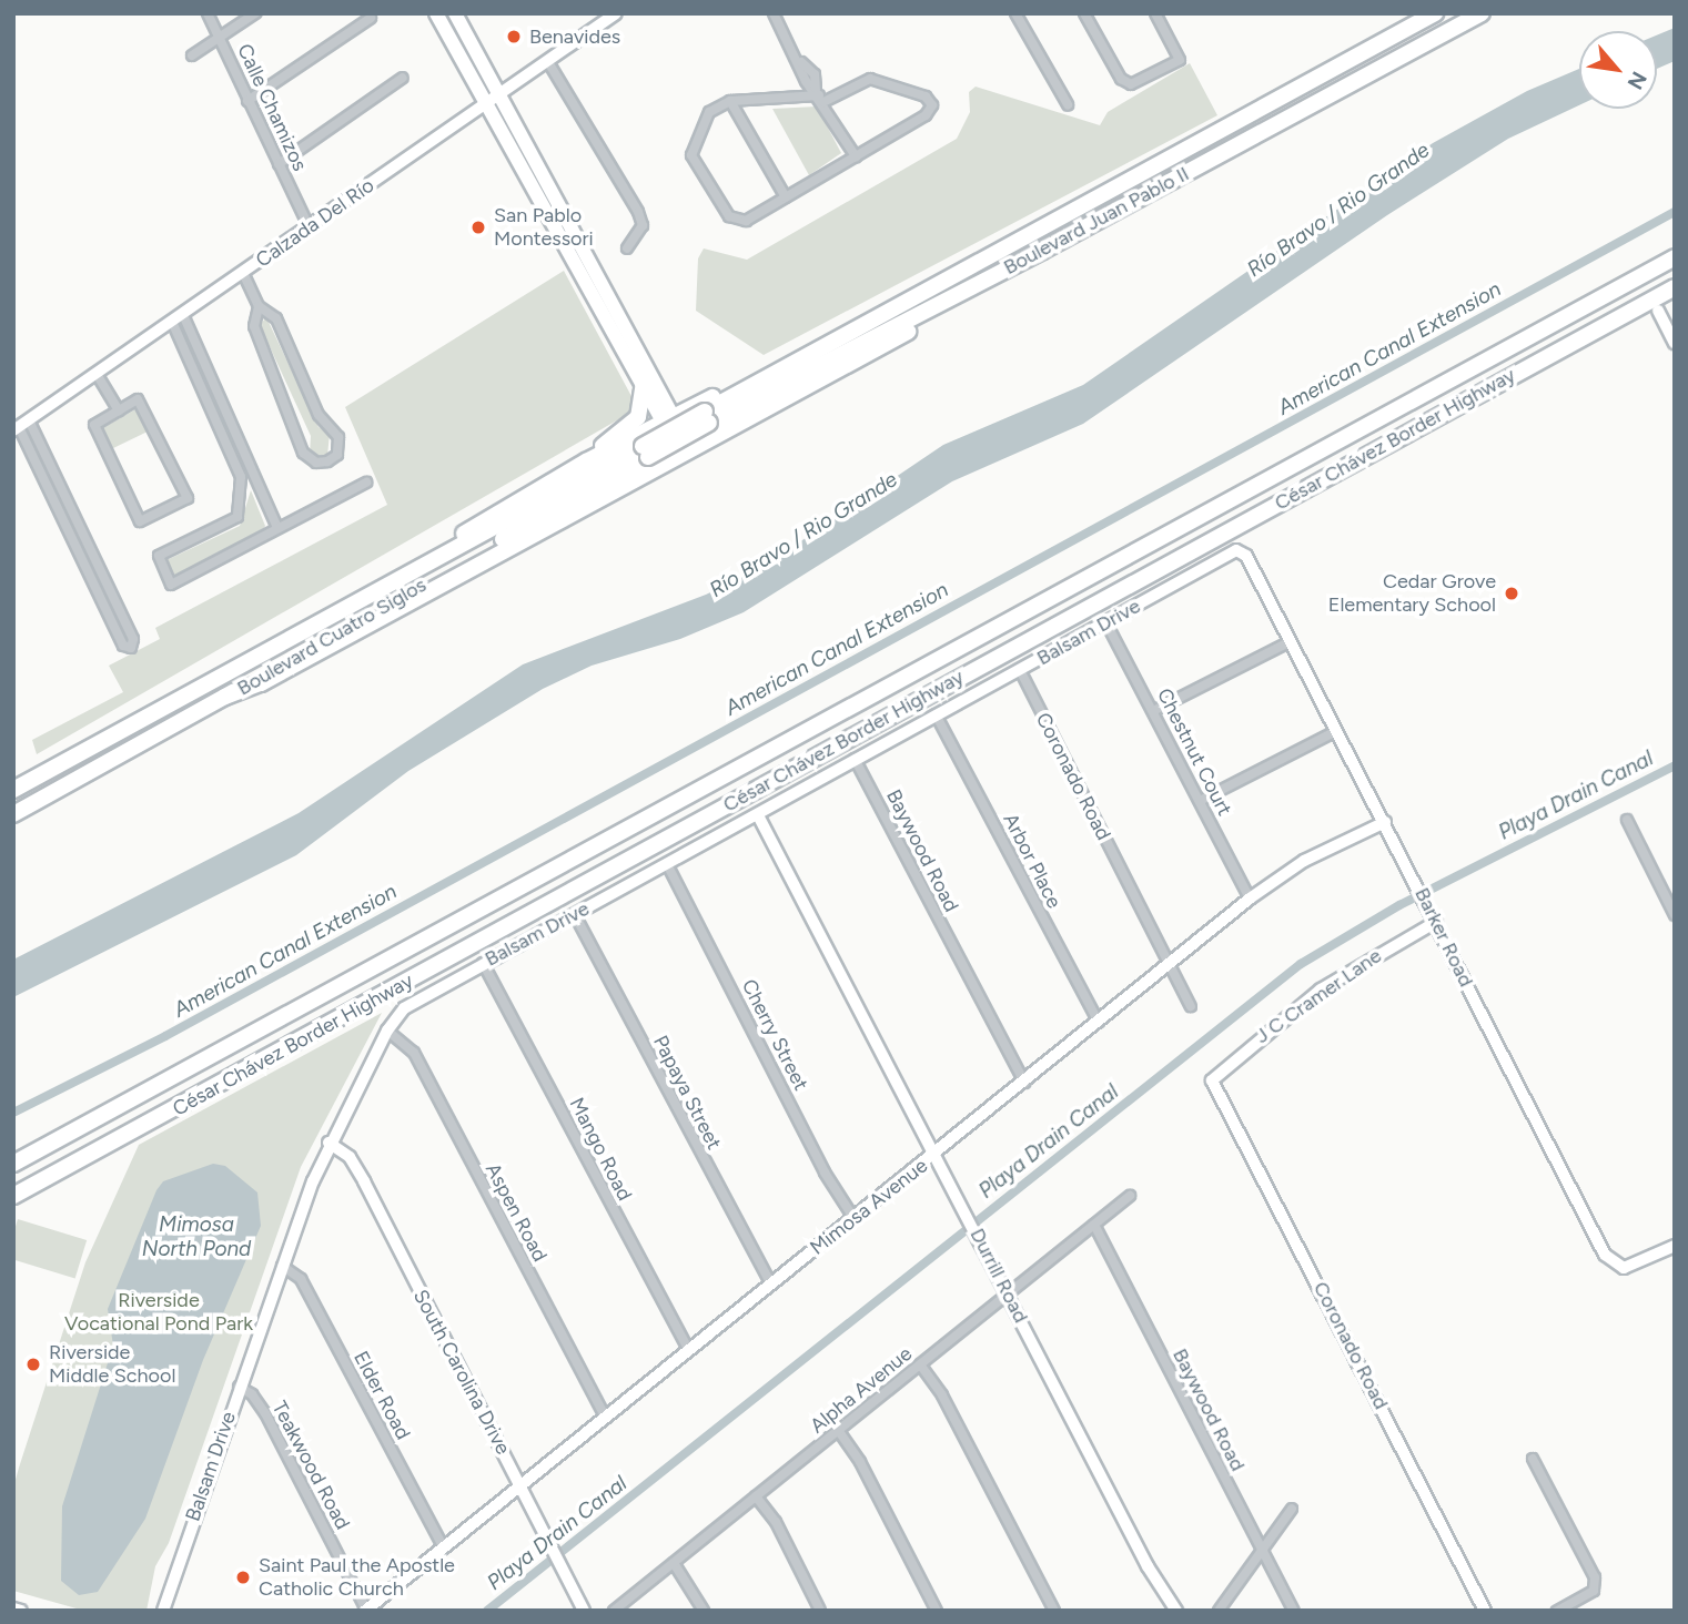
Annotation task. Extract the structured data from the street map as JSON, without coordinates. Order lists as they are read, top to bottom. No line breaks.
{"streets":{"highway":["Boulevard Juan Pablo II","César Chávez Border Highway","Boulevard Cuatro Siglos"],"street":["Calle Chamizos","Calzada Del Río","Balsam Drive","Chestnut Court","Coronado Road","Baywood Road","Arbor Place","Barker Road","J C Cramer Lane","Cherry Street","Papaya Street","Mango Road","Mimosa Avenue","Aspen Road","Durrill Road","South Carolina Drive","Alpha Avenue","Elder Road","Teakwood Road"]},"crossings":[["Balsam Drive","Chestnut Court"],["Balsam Drive","Coronado Road"],["Balsam Drive","Baywood Road"],["Balsam Drive","Arbor Place"],["Balsam Drive","Barker Road"],["Balsam Drive","Cherry Street"],["Balsam Drive","Papaya Street"],["Balsam Drive","Mango Road"],["Balsam Drive","Aspen Road"],["Balsam Drive","Durrill Road"],["Balsam Drive","South Carolina Drive"],["Balsam Drive","Elder Road"],["Balsam Drive","Teakwood Road"],["Chestnut Court","Mimosa Avenue"],["Coronado Road","J C Cramer Lane"],["Coronado Road","Mimosa Avenue"],["Baywood Road","Mimosa Avenue"],["Baywood Road","Alpha Avenue"],["Arbor Place","Mimosa Avenue"],["Barker Road","J C Cramer Lane"],["Barker Road","Mimosa Avenue"],["Cherry Street","Mimosa Avenue"],["Papaya Street","Mimosa Avenue"],["Mango Road","Mimosa Avenue"],["Mimosa Avenue","Aspen Road"],["Mimosa Avenue","Durrill Road"],["Mimosa Avenue","South Carolina Drive"],["Mimosa Avenue","Elder Road"],["Mimosa Avenue","Teakwood Road"],["Durrill Road","Alpha Avenue"]],"water":["Río Bravo / Rio Grande","American Canal Extension","Playa Drain Canal","Mimosa North Pond"],"parks":["Riverside Vocational Pond Park"],"places":["Benavides","San Pablo Montessori","Cedar Grove Elementary School","Riverside Middle School","Saint Paul the Apostle Catholic Church"],"north":"bottom right"}
